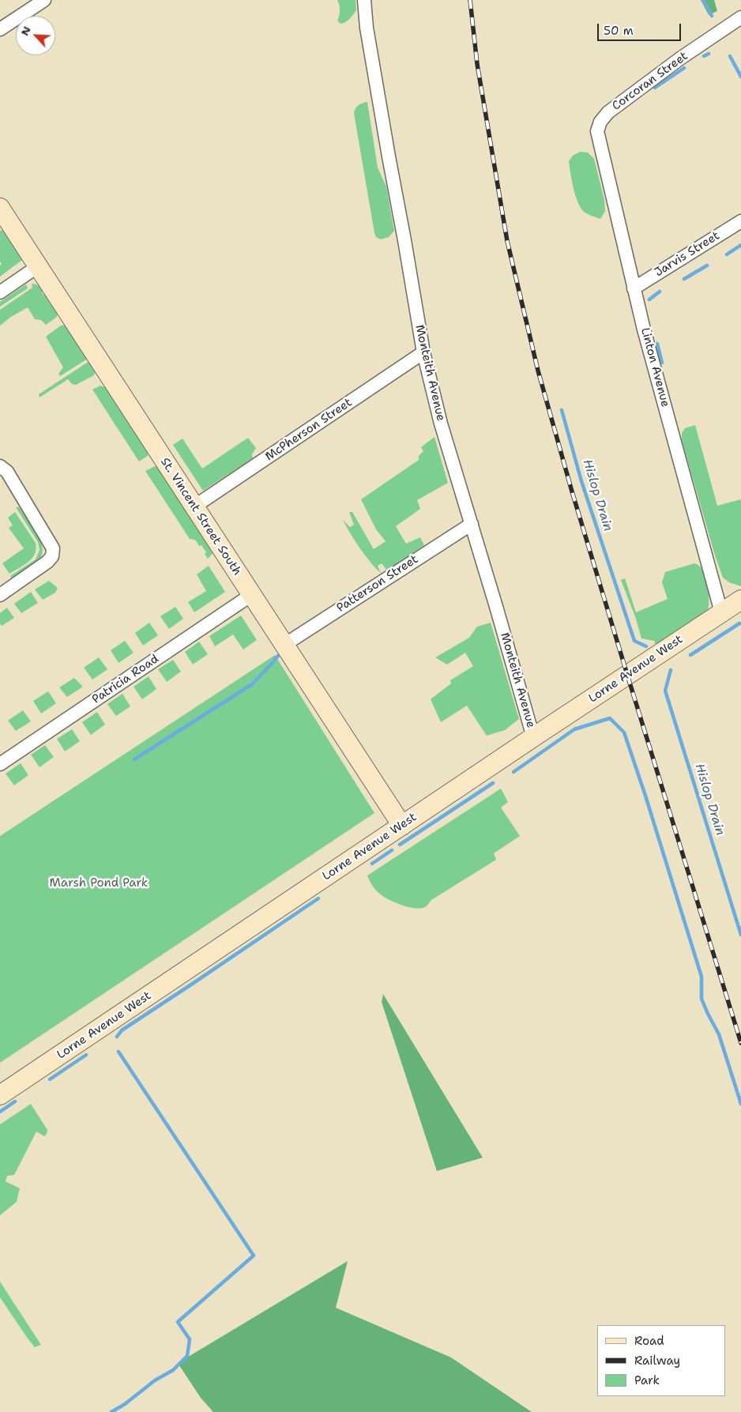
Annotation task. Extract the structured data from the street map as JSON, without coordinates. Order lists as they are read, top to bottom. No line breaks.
{"streets":{"main road":["St. Vincent Street South","Lorne Avenue West"],"street":["Corcoran Street","Jarvis Street","Linton Avenue","Monteith Avenue","McPherson Street","Patterson Street","Patricia Road"]},"crossings":[["Corcoran Street","Linton Avenue"],["Jarvis Street","Linton Avenue"],["Linton Avenue","Lorne Avenue West"],["Monteith Avenue","McPherson Street"],["Monteith Avenue","Patterson Street"],["Monteith Avenue","Lorne Avenue West"],["McPherson Street","St. Vincent Street South"],["St. Vincent Street South","Patterson Street"],["St. Vincent Street South","Lorne Avenue West"],["St. Vincent Street South","Patricia Road"]],"water":["Hislop Drain"],"parks":["Marsh Pond Park"],"legend":["Road","Railway","Park"],"scale_bar":"50 m","north":"top left"}
